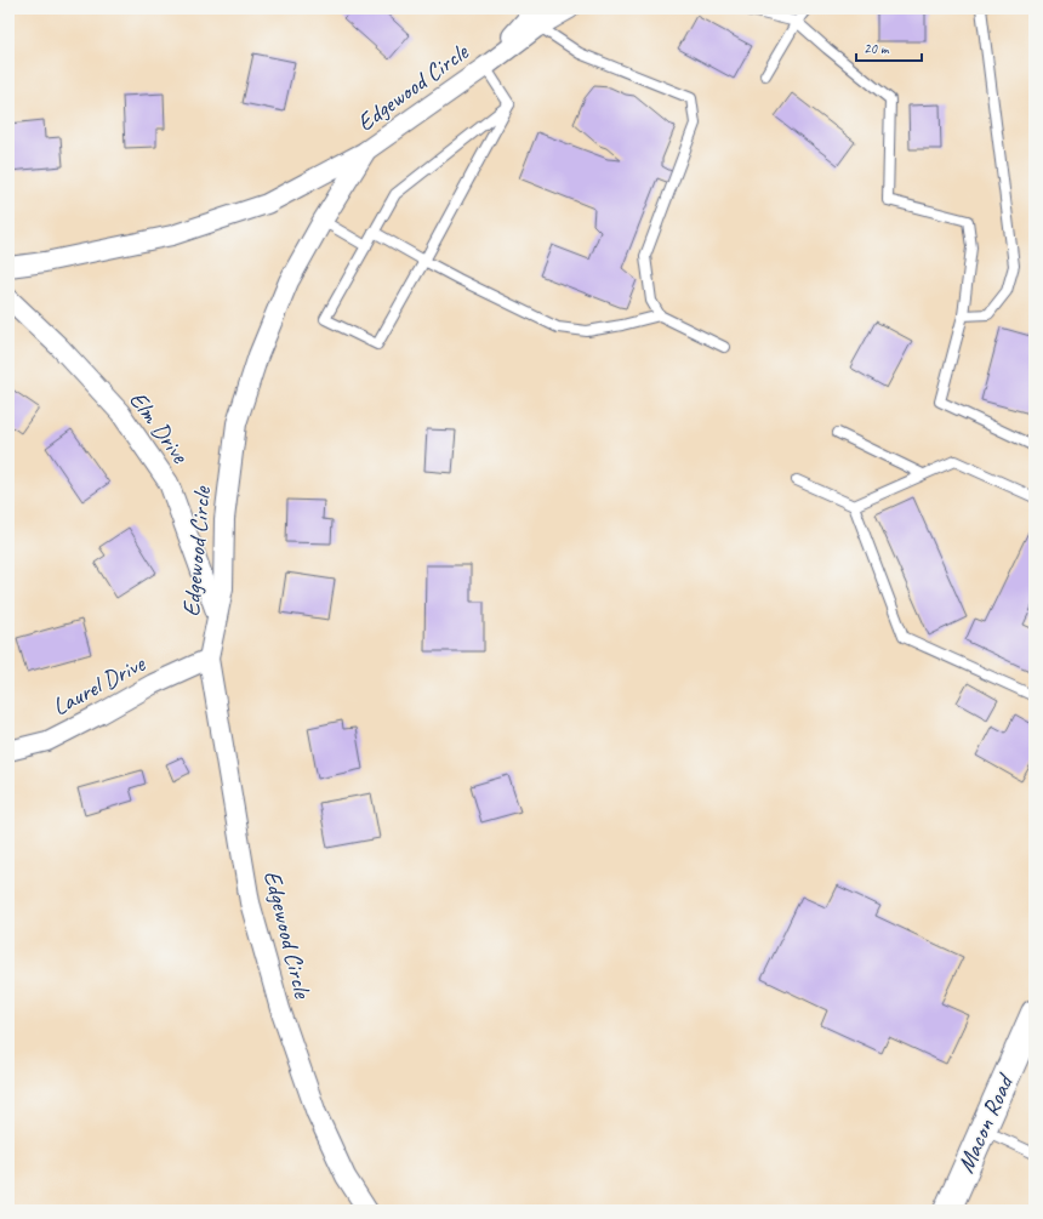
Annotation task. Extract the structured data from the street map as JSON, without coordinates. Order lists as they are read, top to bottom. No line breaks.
{"streets":{"main road":["Macon Road"],"street":["Edgewood Circle","Elm Drive","Laurel Drive"]},"crossings":[["Edgewood Circle","Elm Drive"],["Edgewood Circle","Laurel Drive"]],"scale_bar":"20 m"}
